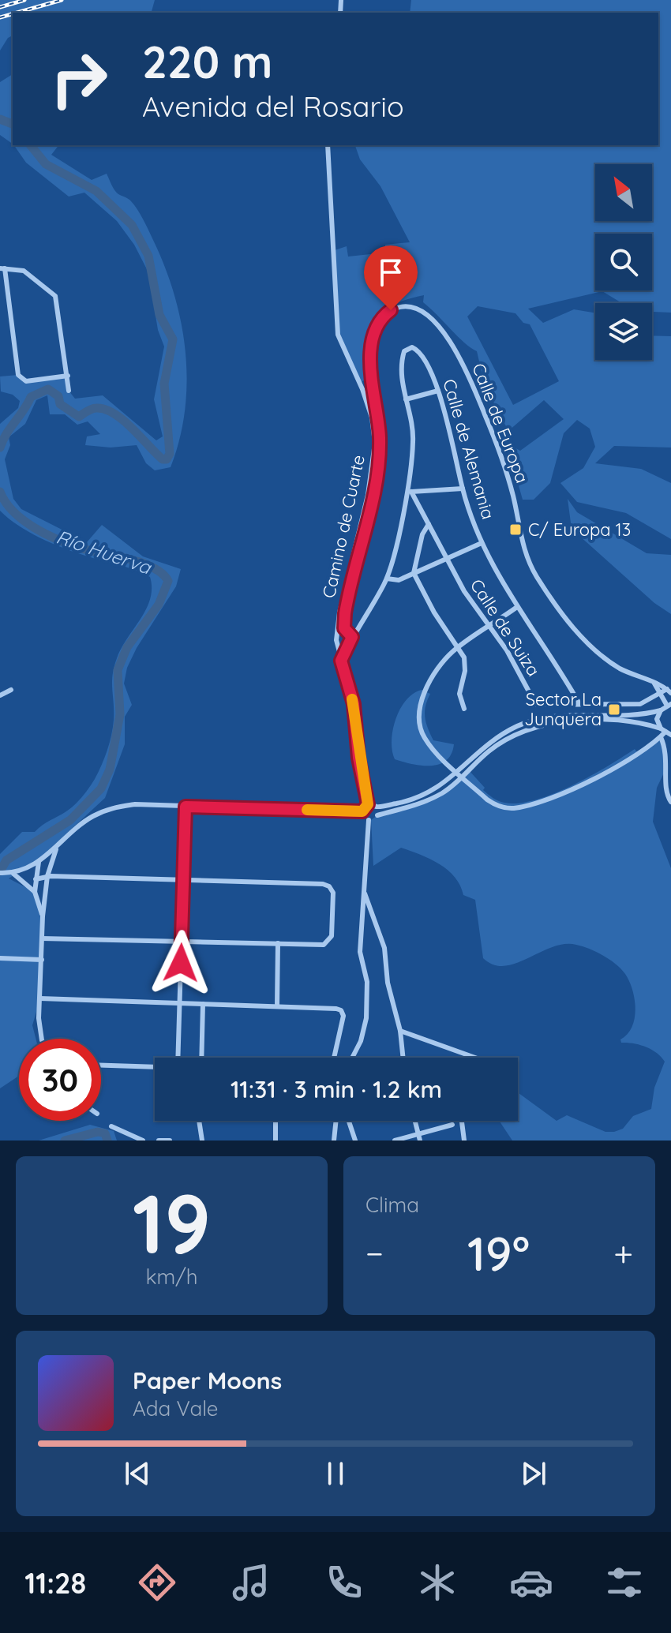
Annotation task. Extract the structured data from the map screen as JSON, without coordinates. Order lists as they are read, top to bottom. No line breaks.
{"streets":{"street":["Calle de Europa","Calle de Alemania","Camino de Cuarte","Calle de Suiza"]},"crossings":[["Calle de Europa","Calle de Alemania"],["Calle de Europa","Calle de Suiza"],["Calle de Alemania","Camino de Cuarte"],["Calle de Alemania","Calle de Suiza"]],"water":["Río Huerva"],"places":{"transit":["C/ Europa 13","Sector La Junquera"]},"north":"top left","page":{"turn":["220 m","Avenida del Rosario"],"limit":"30","trip":"11:31 · 3 min · 1.2 km","tile":[["19","km/h"],"Clima"],"heat":["−","19°","+"],"song":["Paper Moons","Ada Vale"],"tabs":"11:28"}}
